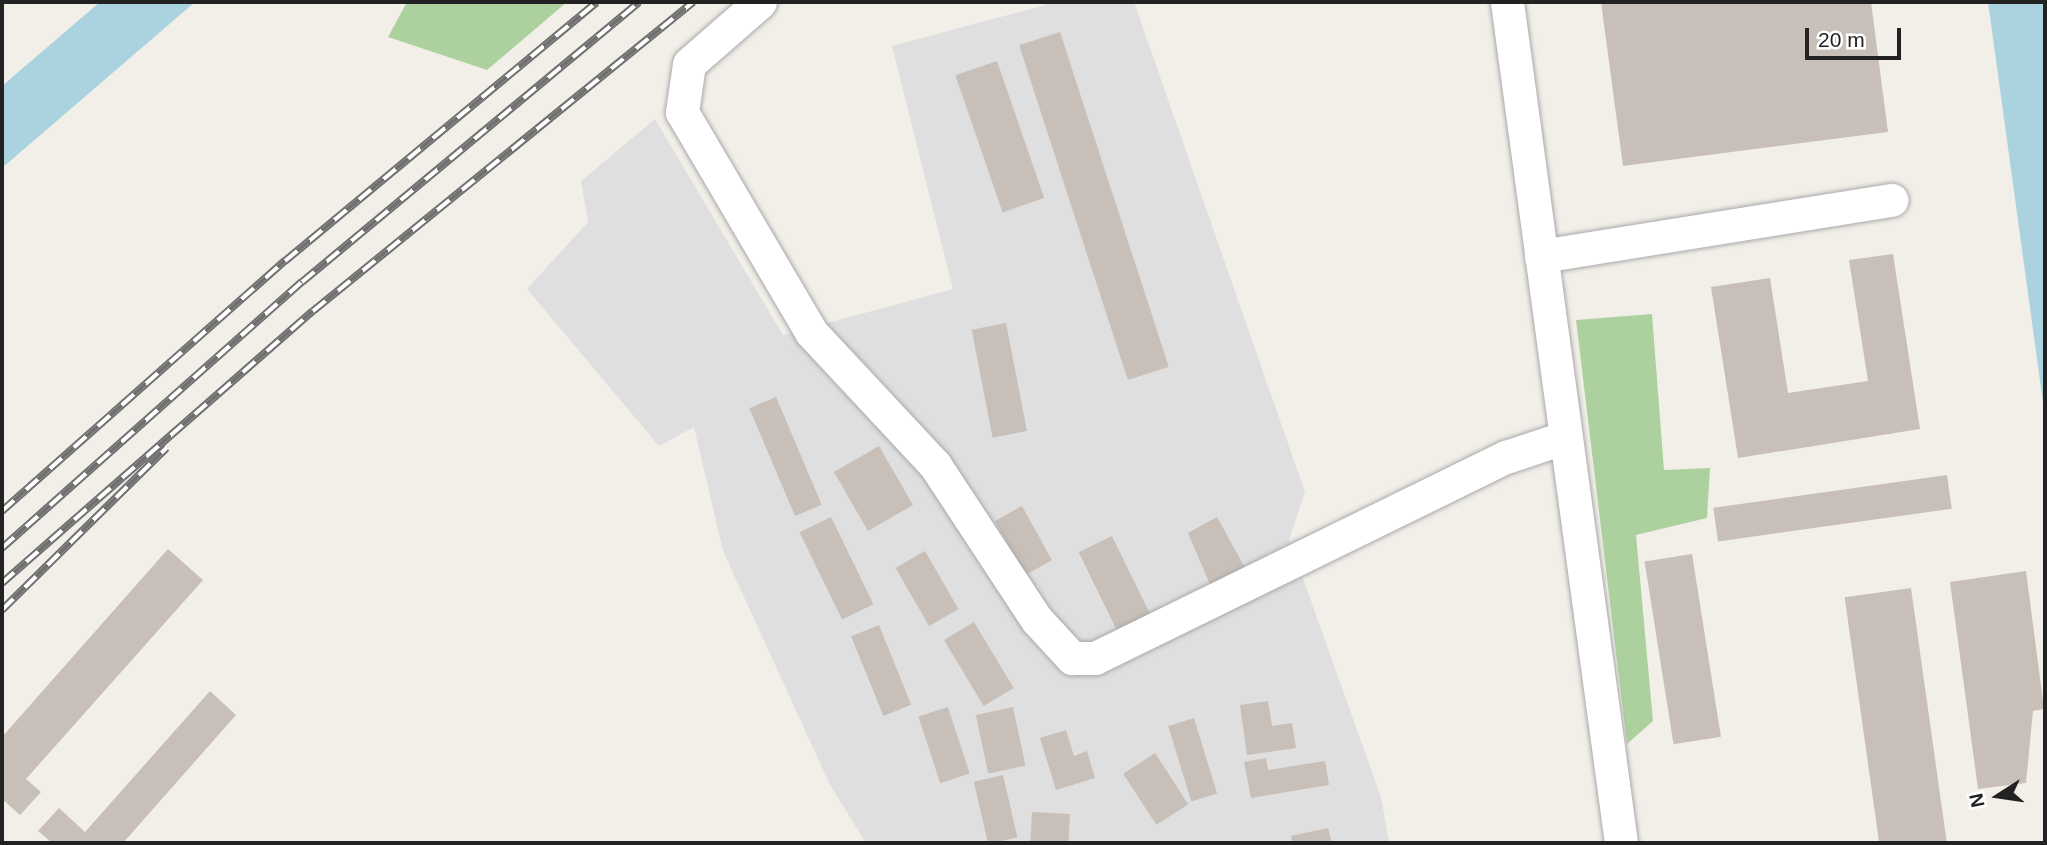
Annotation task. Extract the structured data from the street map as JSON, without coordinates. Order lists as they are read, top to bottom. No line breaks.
{"scale_bar":"20 m","north":"left"}
